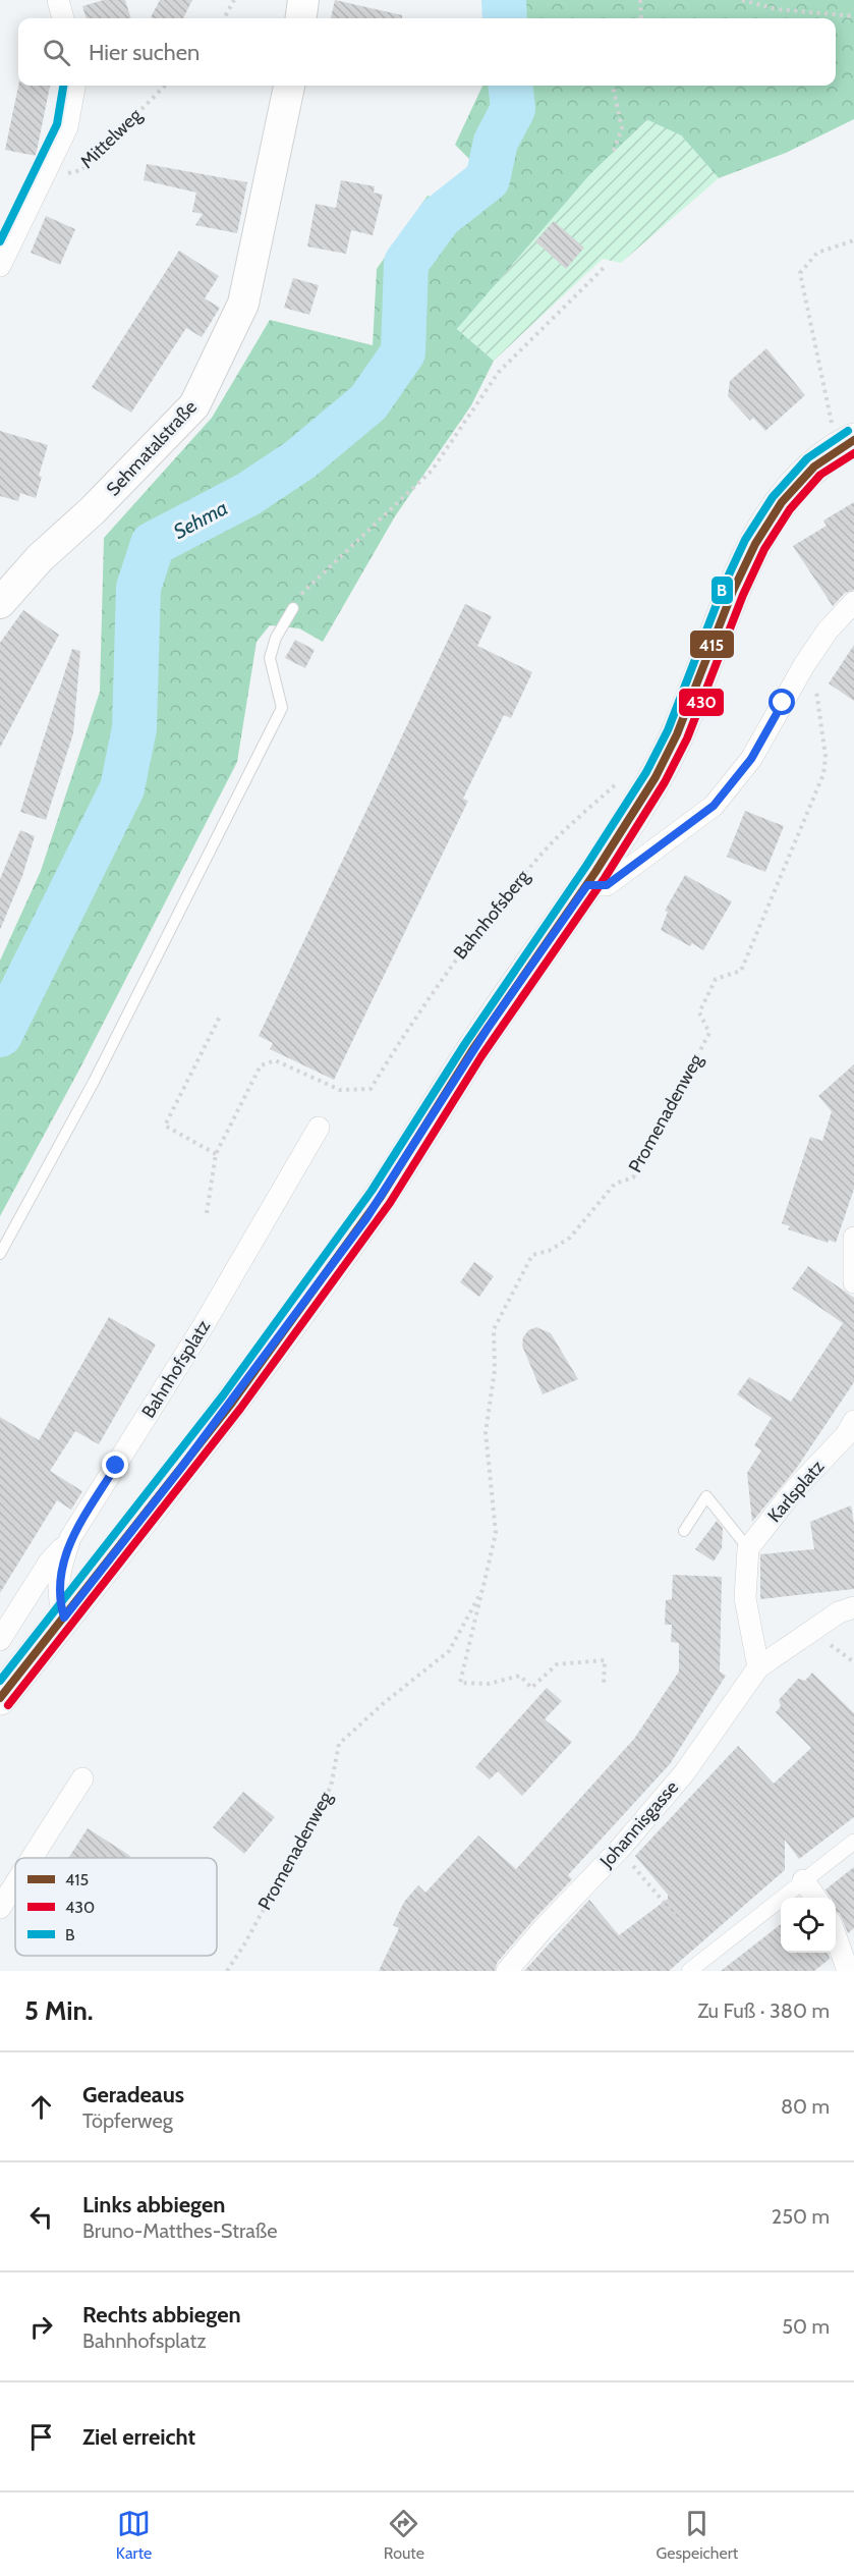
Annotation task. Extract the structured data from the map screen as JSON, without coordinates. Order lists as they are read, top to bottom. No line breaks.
{"streets":{"main road":["Sehmatalstraße"],"street":["Bahnhofsplatz","Karlsplatz","Johannisgasse"],"path":["Mittelweg","Bahnhofsberg","Promenadenweg"]},"water":["Sehma"],"lines":["transit line B","transit line 415","transit line 430"],"legend":["415","430","B"],"page":{"search":"Hier suchen","heading":["5 Min.","Zu Fuß · 380 m"],"list":[["Geradeaus","Töpferweg","80 m"],["Links abbiegen","Bruno-Matthes-Straße","250 m"],["Rechts abbiegen","Bahnhofsplatz","50 m"],"Ziel erreicht"],"nav":["Karte","Route","Gespeichert"]}}
